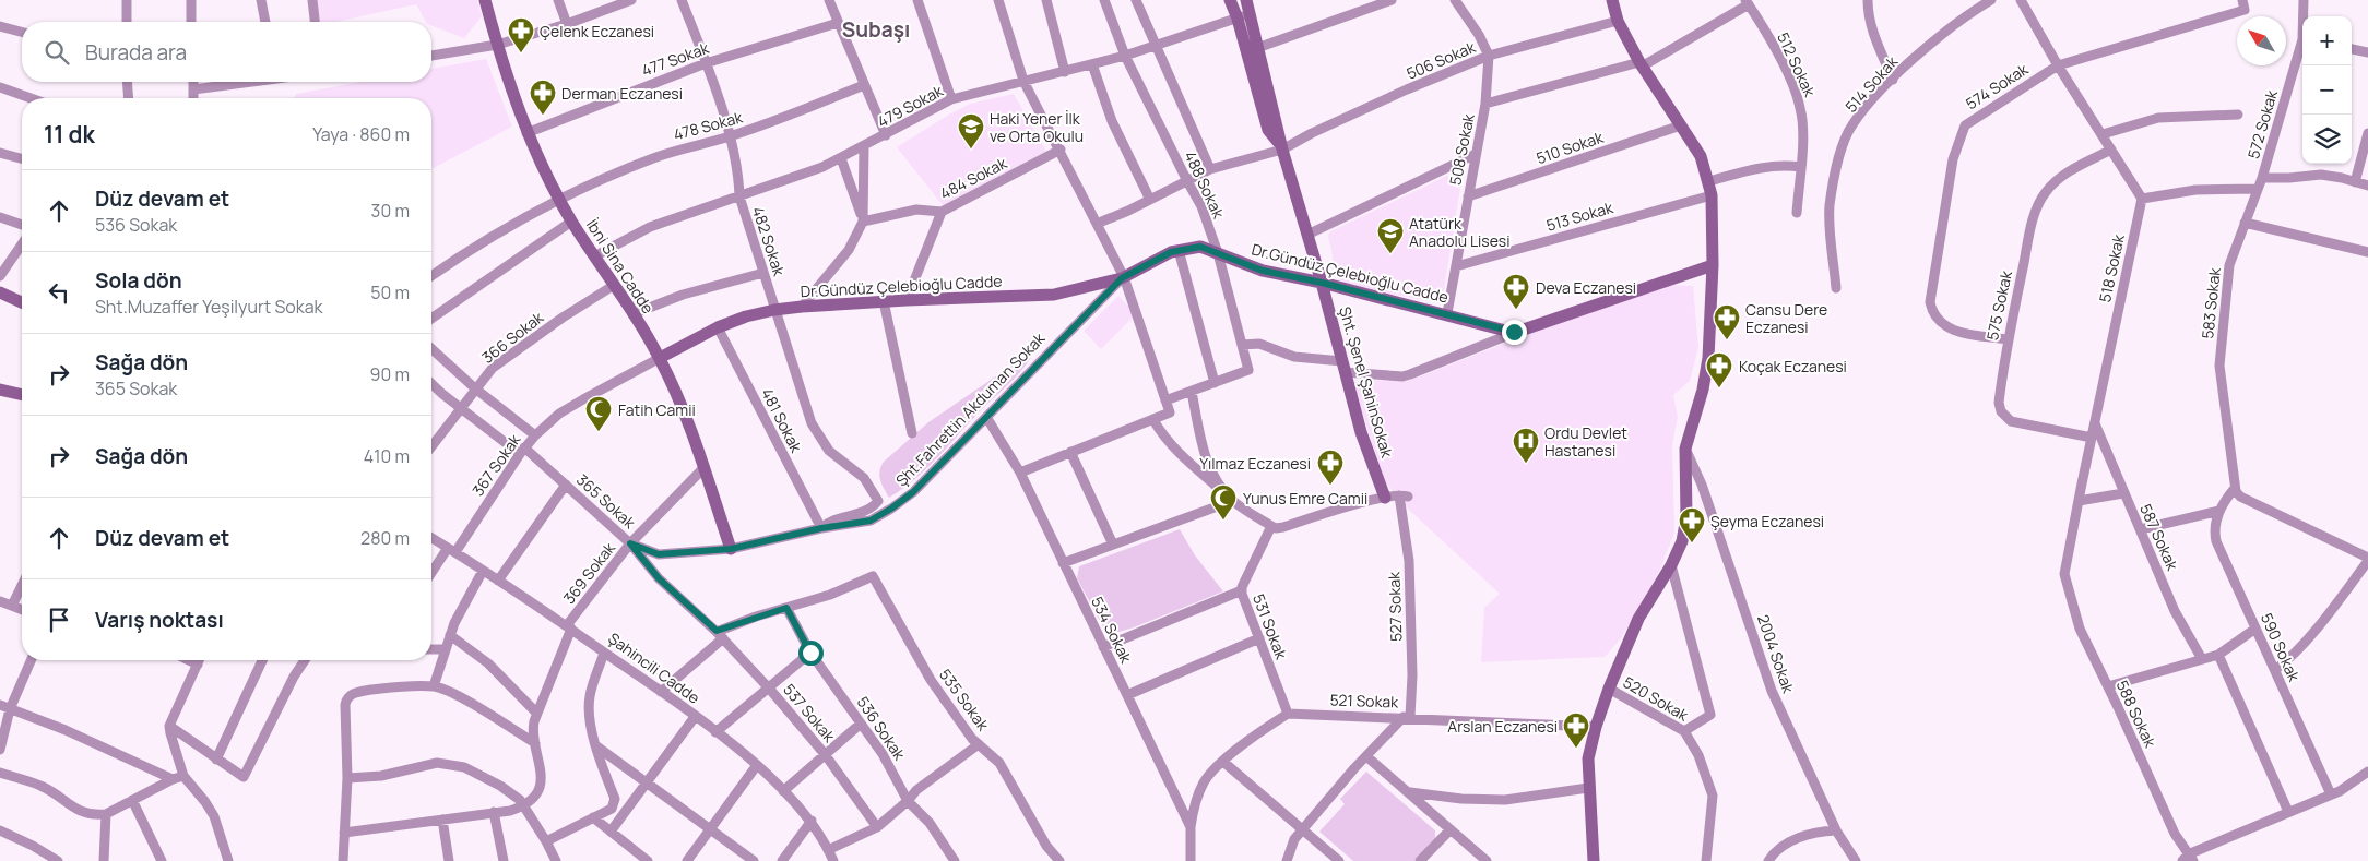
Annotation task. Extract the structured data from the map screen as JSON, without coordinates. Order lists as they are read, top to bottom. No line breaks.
{"streets":{"street":["477 Sokak","506 Sokak","512 Sokak","514 Sokak","574 Sokak","479 Sokak","572 Sokak","478 Sokak","510 Sokak","508 Sokak","484 Sokak","488 Sokak","513 Sokak","482 Sokak","İbni Sina Cadde","518 Sokak","Dr.Gündüz Çelebioğlu Cadde","583 Sokak","575 Sokak","366 Sokak","Şht. Şenel ŞahinSokak","Şht.Fahrettin Akduman Sokak","481 Sokak","367 Sokak","365 Sokak","587 Sokak","369 Sokak","527 Sokak","531 Sokak","534 Sokak","590 Sokak","2004 Sokak","Şahincili Cadde","520 Sokak","535 Sokak","521 Sokak","537 Sokak","588 Sokak","536 Sokak"]},"crossings":[["477 Sokak","482 Sokak"],["477 Sokak","İbni Sina Cadde"],["506 Sokak","508 Sokak"],["506 Sokak","488 Sokak"],["506 Sokak","Şht. Şenel ŞahinSokak"],["574 Sokak","575 Sokak"],["479 Sokak","488 Sokak"],["479 Sokak","482 Sokak"],["479 Sokak","İbni Sina Cadde"],["479 Sokak","Şht. Şenel ŞahinSokak"],["572 Sokak","583 Sokak"],["478 Sokak","482 Sokak"],["478 Sokak","İbni Sina Cadde"],["510 Sokak","508 Sokak"],["508 Sokak","513 Sokak"],["508 Sokak","Dr.Gündüz Çelebioğlu Cadde"],["488 Sokak","Dr.Gündüz Çelebioğlu Cadde"],["482 Sokak","Dr.Gündüz Çelebioğlu Cadde"],["482 Sokak","Şht.Fahrettin Akduman Sokak"],["482 Sokak","481 Sokak"],["İbni Sina Cadde","Dr.Gündüz Çelebioğlu Cadde"],["İbni Sina Cadde","366 Sokak"],["İbni Sina Cadde","Şht.Fahrettin Akduman Sokak"],["İbni Sina Cadde","367 Sokak"],["İbni Sina Cadde","369 Sokak"],["518 Sokak","575 Sokak"],["518 Sokak","587 Sokak"],["518 Sokak","588 Sokak"],["Dr.Gündüz Çelebioğlu Cadde","Şht. Şenel ŞahinSokak"],["Dr.Gündüz Çelebioğlu Cadde","Şht.Fahrettin Akduman Sokak"],["Dr.Gündüz Çelebioğlu Cadde","481 Sokak"],["Dr.Gündüz Çelebioğlu Cadde","367 Sokak"],["366 Sokak","365 Sokak"],["Şht. Şenel ŞahinSokak","527 Sokak"],["Şht.Fahrettin Akduman Sokak","481 Sokak"],["Şht.Fahrettin Akduman Sokak","365 Sokak"],["Şht.Fahrettin Akduman Sokak","369 Sokak"],["Şht.Fahrettin Akduman Sokak","534 Sokak"],["367 Sokak","365 Sokak"],["367 Sokak","Şahincili Cadde"],["365 Sokak","369 Sokak"],["365 Sokak","537 Sokak"],["369 Sokak","Şahincili Cadde"],["527 Sokak","521 Sokak"],["531 Sokak","521 Sokak"],["535 Sokak","536 Sokak"]],"districts":["Subaşı"],"places":{"pharmacy":["Çelenk Eczanesi","Derman Eczanesi","Deva Eczanesi","Cansu Dere Eczanesi","Koçak Eczanesi","Yılmaz Eczanesi","Şeyma Eczanesi","Arslan Eczanesi"],"school or university":["Haki Yener İlk ve Orta Okulu","Atatürk Anadolu Lisesi"],"mosque":["Fatih Camii","Yunus Emre Camii"],"hospital":["Ordu Devlet Hastanesi"]},"north":"top left","page":{"map_buttons":["+","−"],"search":"Burada ara","heading":["11 dk","Yaya · 860 m"],"list":[["Düz devam et","536 Sokak","30 m"],["Sola dön","Sht.Muzaffer Yeşilyurt Sokak","50 m"],["Sağa dön","365 Sokak","90 m"],["Sağa dön","410 m"],["Düz devam et","280 m"],"Varış noktası"]}}
